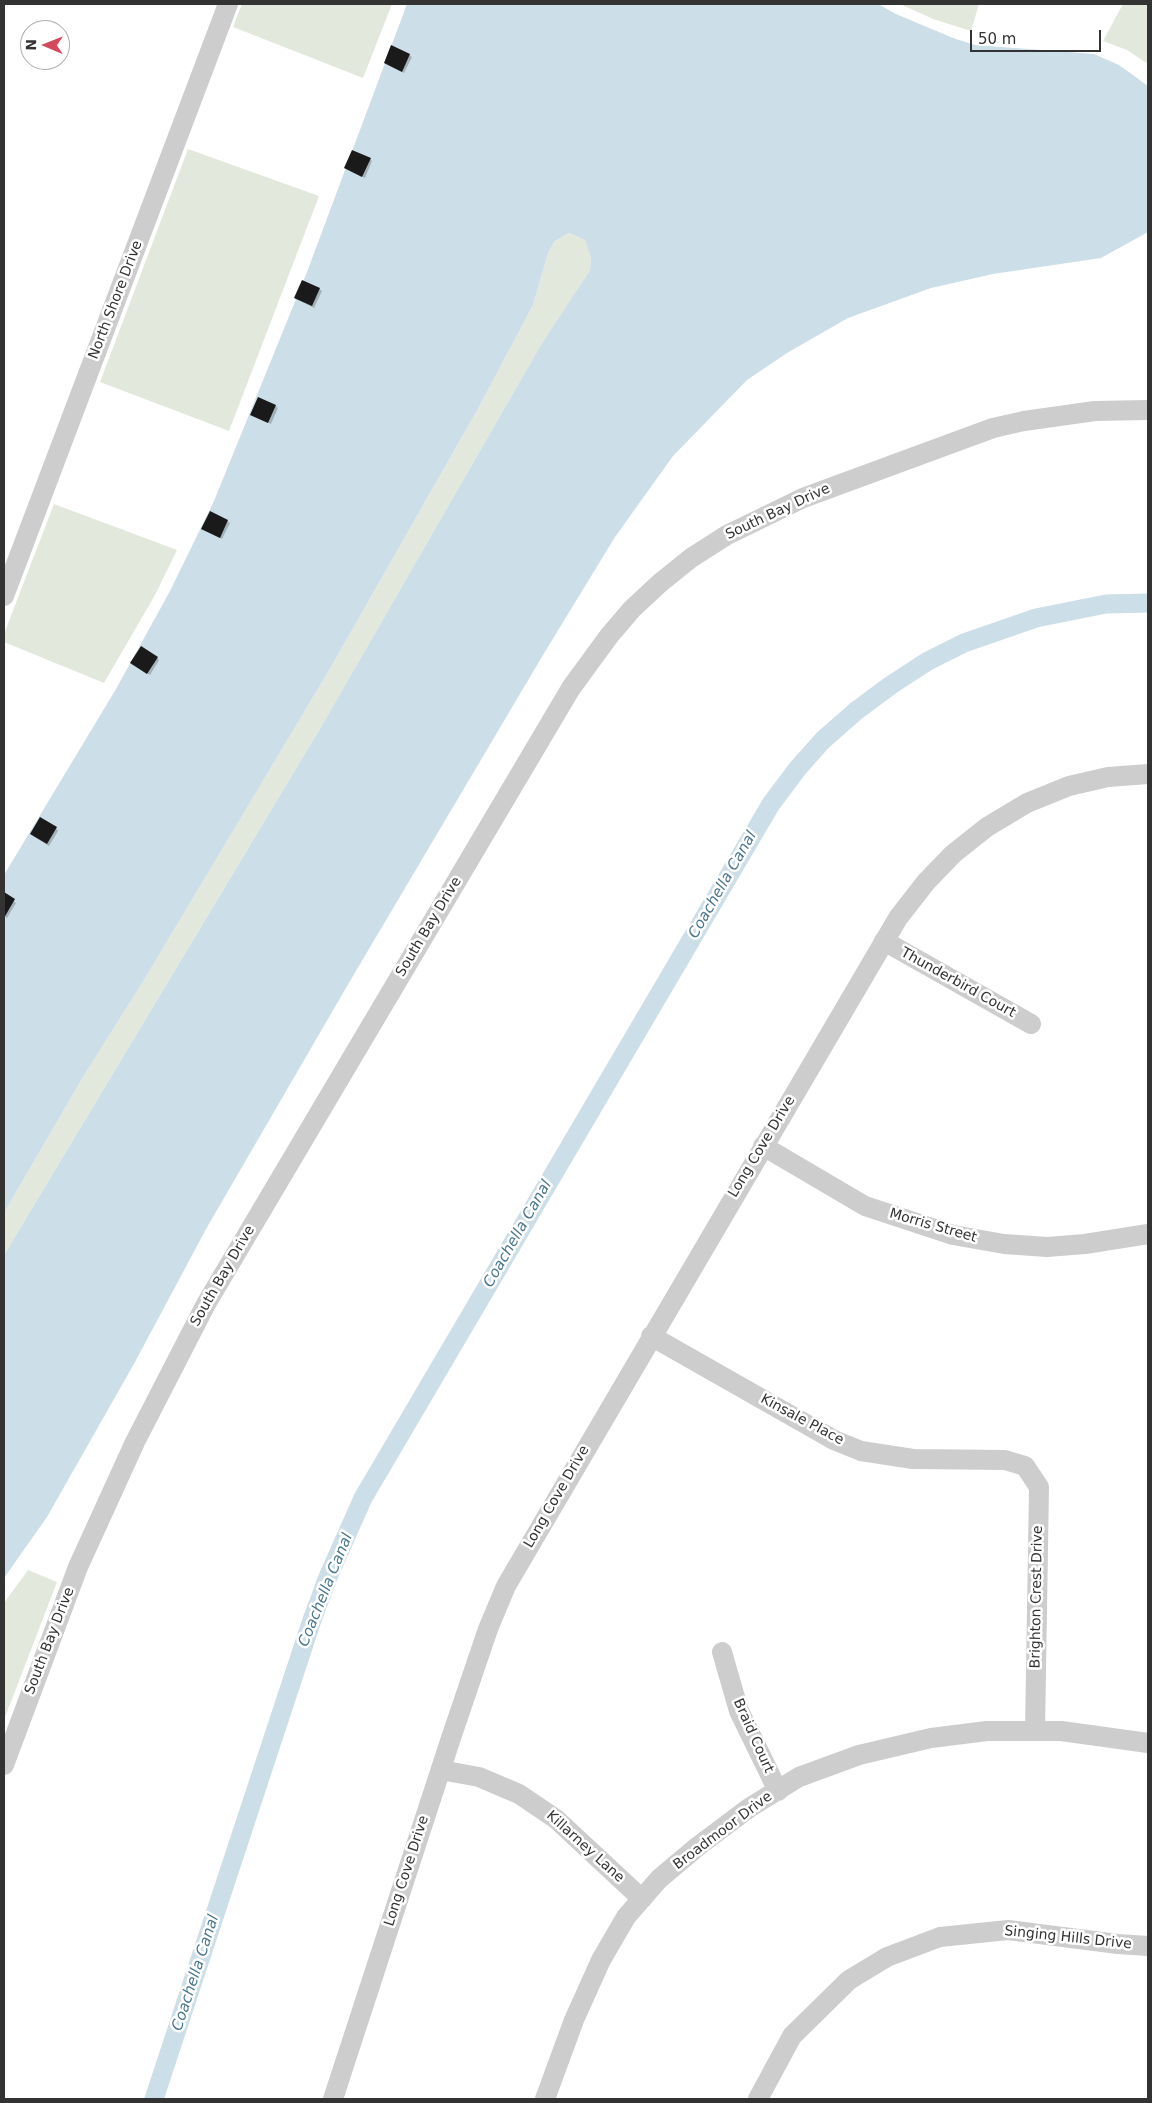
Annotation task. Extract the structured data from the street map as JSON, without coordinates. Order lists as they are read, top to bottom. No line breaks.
{"streets":{"street":["North Shore Drive","South Bay Drive","Thunderbird Court","Long Cove Drive","Morris Street","Kinsale Place","Brighton Crest Drive","Braid Court","Broadmoor Drive","Killarney Lane","Singing Hills Drive"]},"crossings":[["Thunderbird Court","Long Cove Drive"],["Long Cove Drive","Morris Street"],["Long Cove Drive","Kinsale Place"],["Long Cove Drive","Killarney Lane"],["Kinsale Place","Brighton Crest Drive"],["Brighton Crest Drive","Broadmoor Drive"],["Braid Court","Broadmoor Drive"],["Broadmoor Drive","Killarney Lane"]],"water":["Coachella Canal"],"scale_bar":"50 m","north":"left"}
